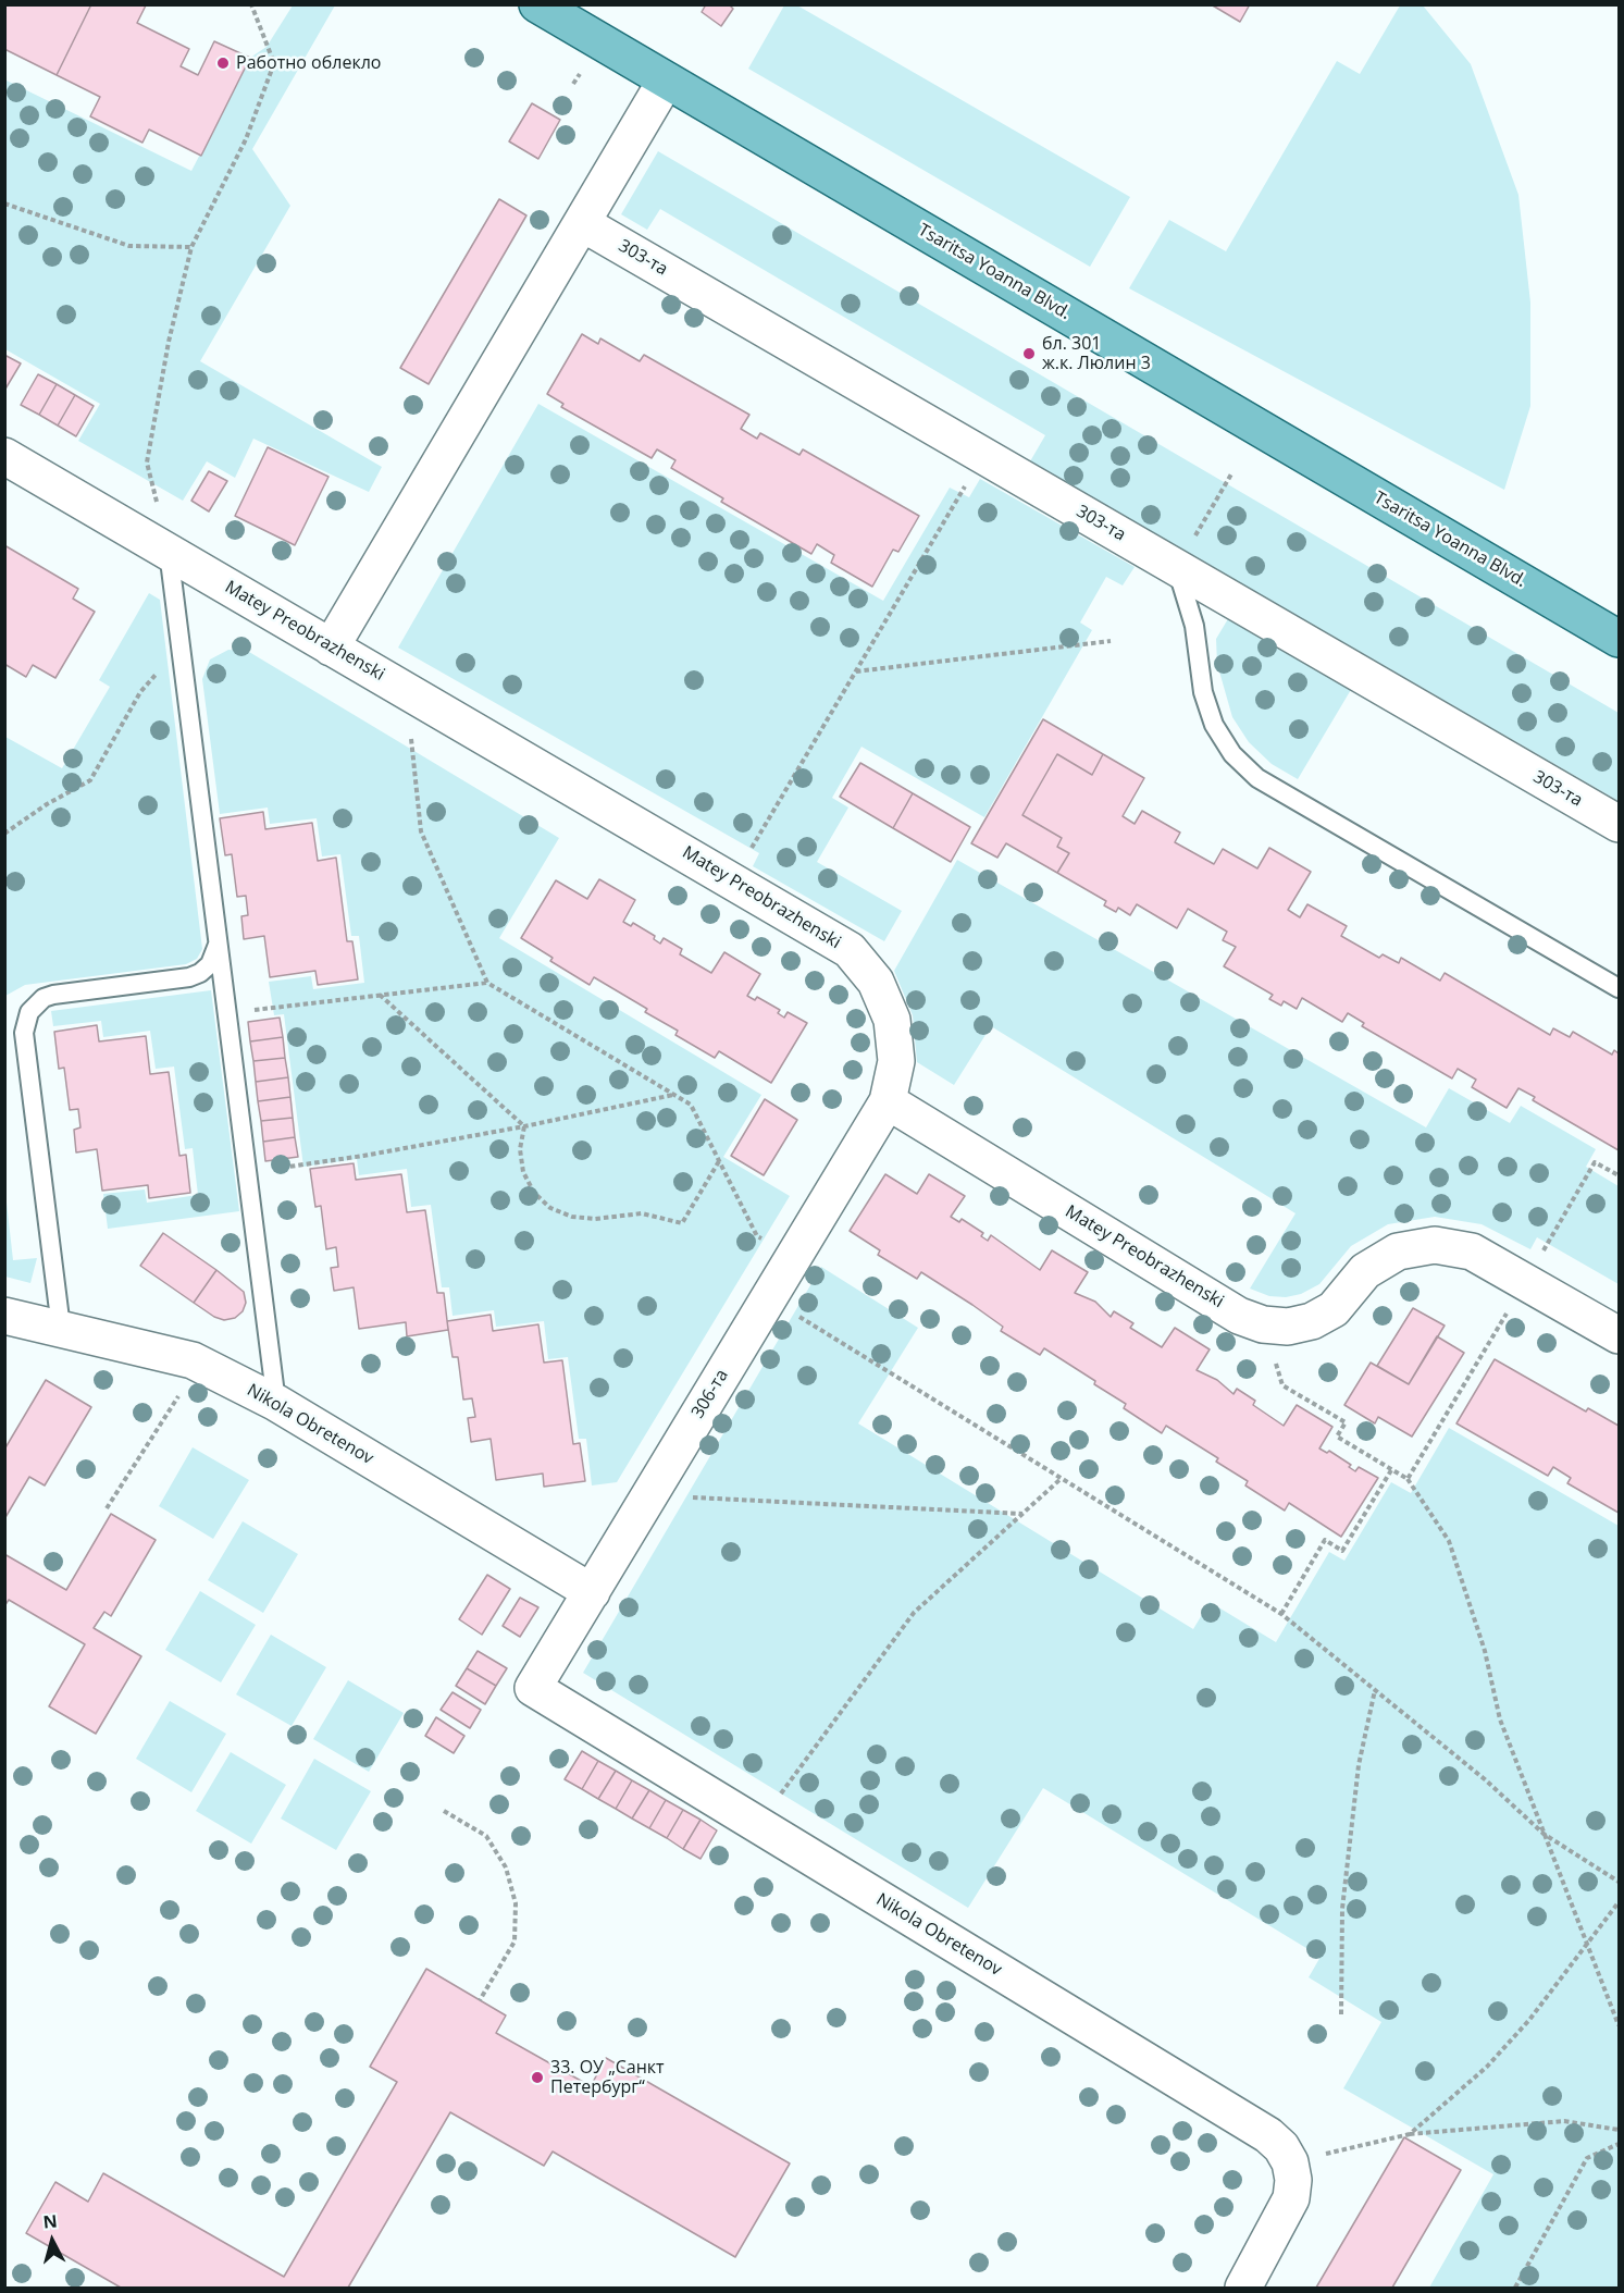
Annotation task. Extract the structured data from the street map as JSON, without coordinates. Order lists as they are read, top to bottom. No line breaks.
{"streets":{"main road":["Tsaritsa Yoanna Blvd."],"street":["303-та","Matey Preobrazhenski","306-та","Nikola Obretenov"]},"crossings":[["Matey Preobrazhenski","306-та"],["306-та","Nikola Obretenov"]],"places":["Работно облекло","бл. 301 ж.к. Люлин 3","33. ОУ „Санкт Петербург“"],"north":"top"}
